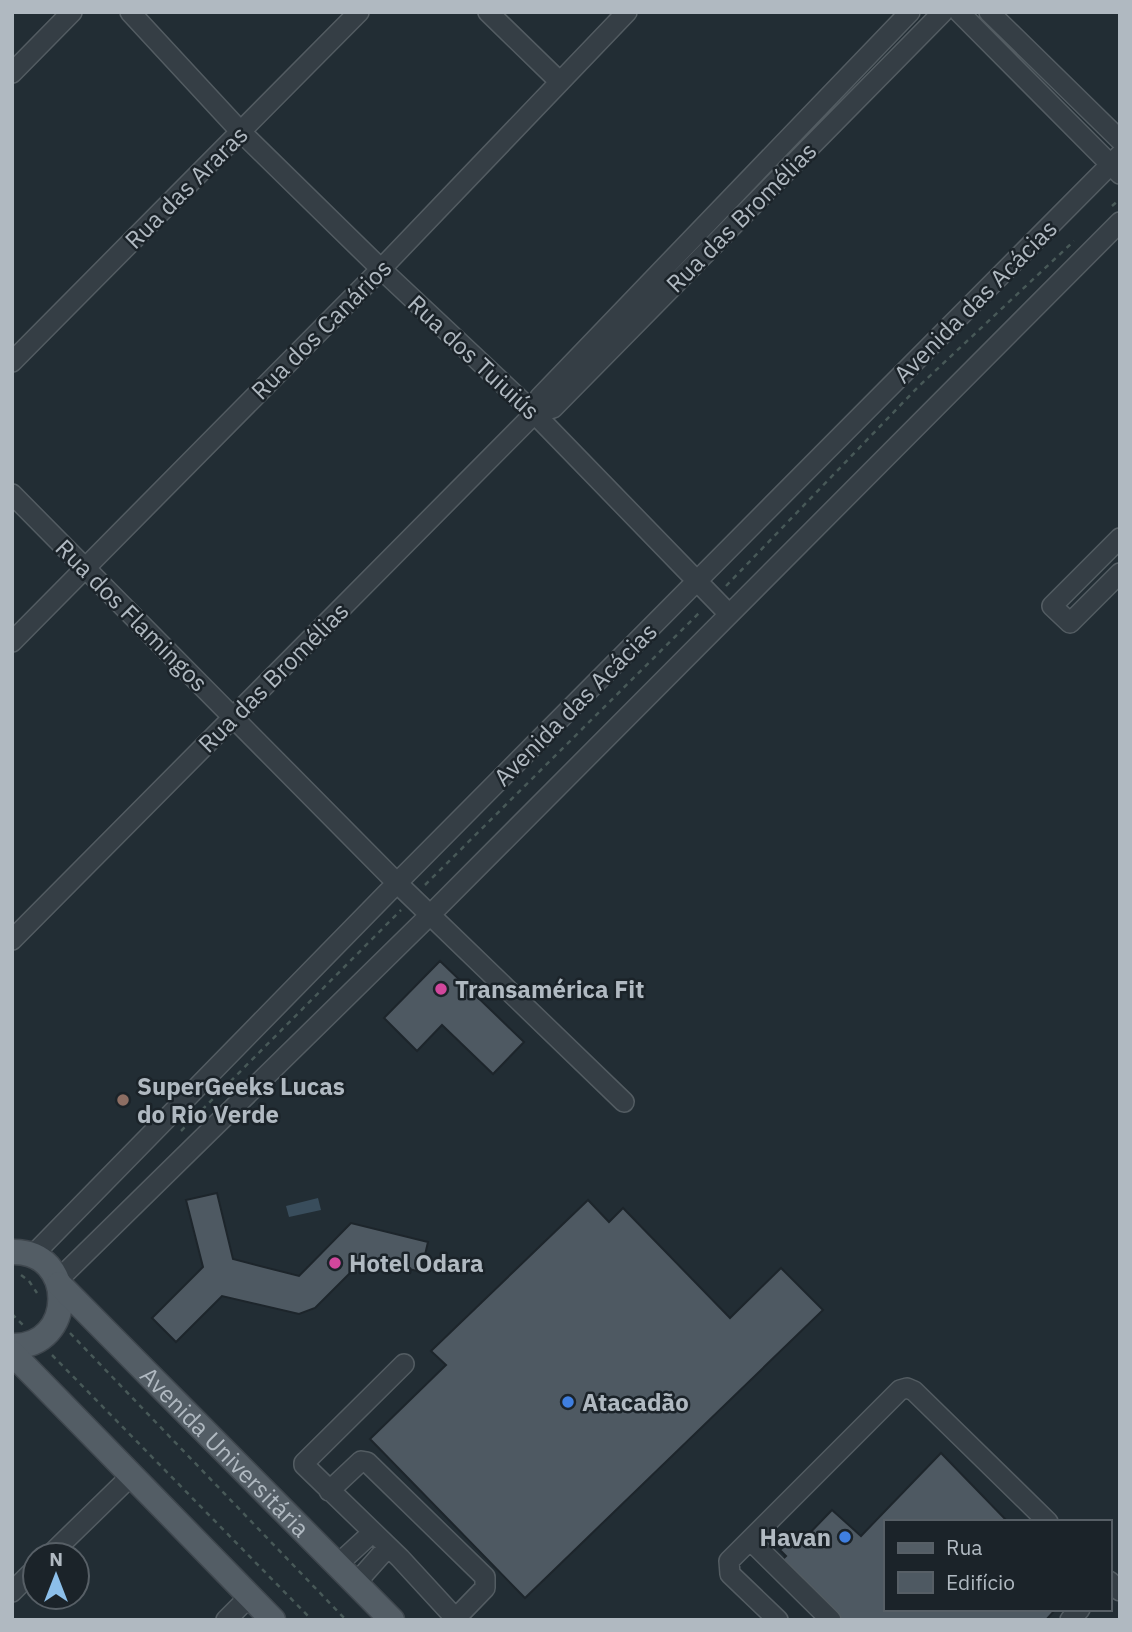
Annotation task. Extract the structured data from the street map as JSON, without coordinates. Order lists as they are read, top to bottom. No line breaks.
{"streets":{"main road":["Avenida Universitária"],"street":["Rua das Araras","Rua das Bromélias","Avenida das Acácias","Rua dos Canários","Rua dos Tuiuiús","Rua dos Flamingos"]},"crossings":[["Rua das Araras","Rua dos Tuiuiús"],["Rua das Bromélias","Rua dos Tuiuiús"],["Rua das Bromélias","Rua dos Flamingos"],["Avenida das Acácias","Rua dos Tuiuiús"],["Avenida das Acácias","Rua dos Flamingos"],["Avenida das Acácias","Avenida Universitária"],["Rua dos Canários","Rua dos Tuiuiús"],["Rua dos Canários","Rua dos Flamingos"]],"places":["Transamérica Fit","SuperGeeks Lucas do Rio Verde","Hotel Odara","Atacadão","Havan"],"legend":["Rua","Edifício"],"north":"top"}
